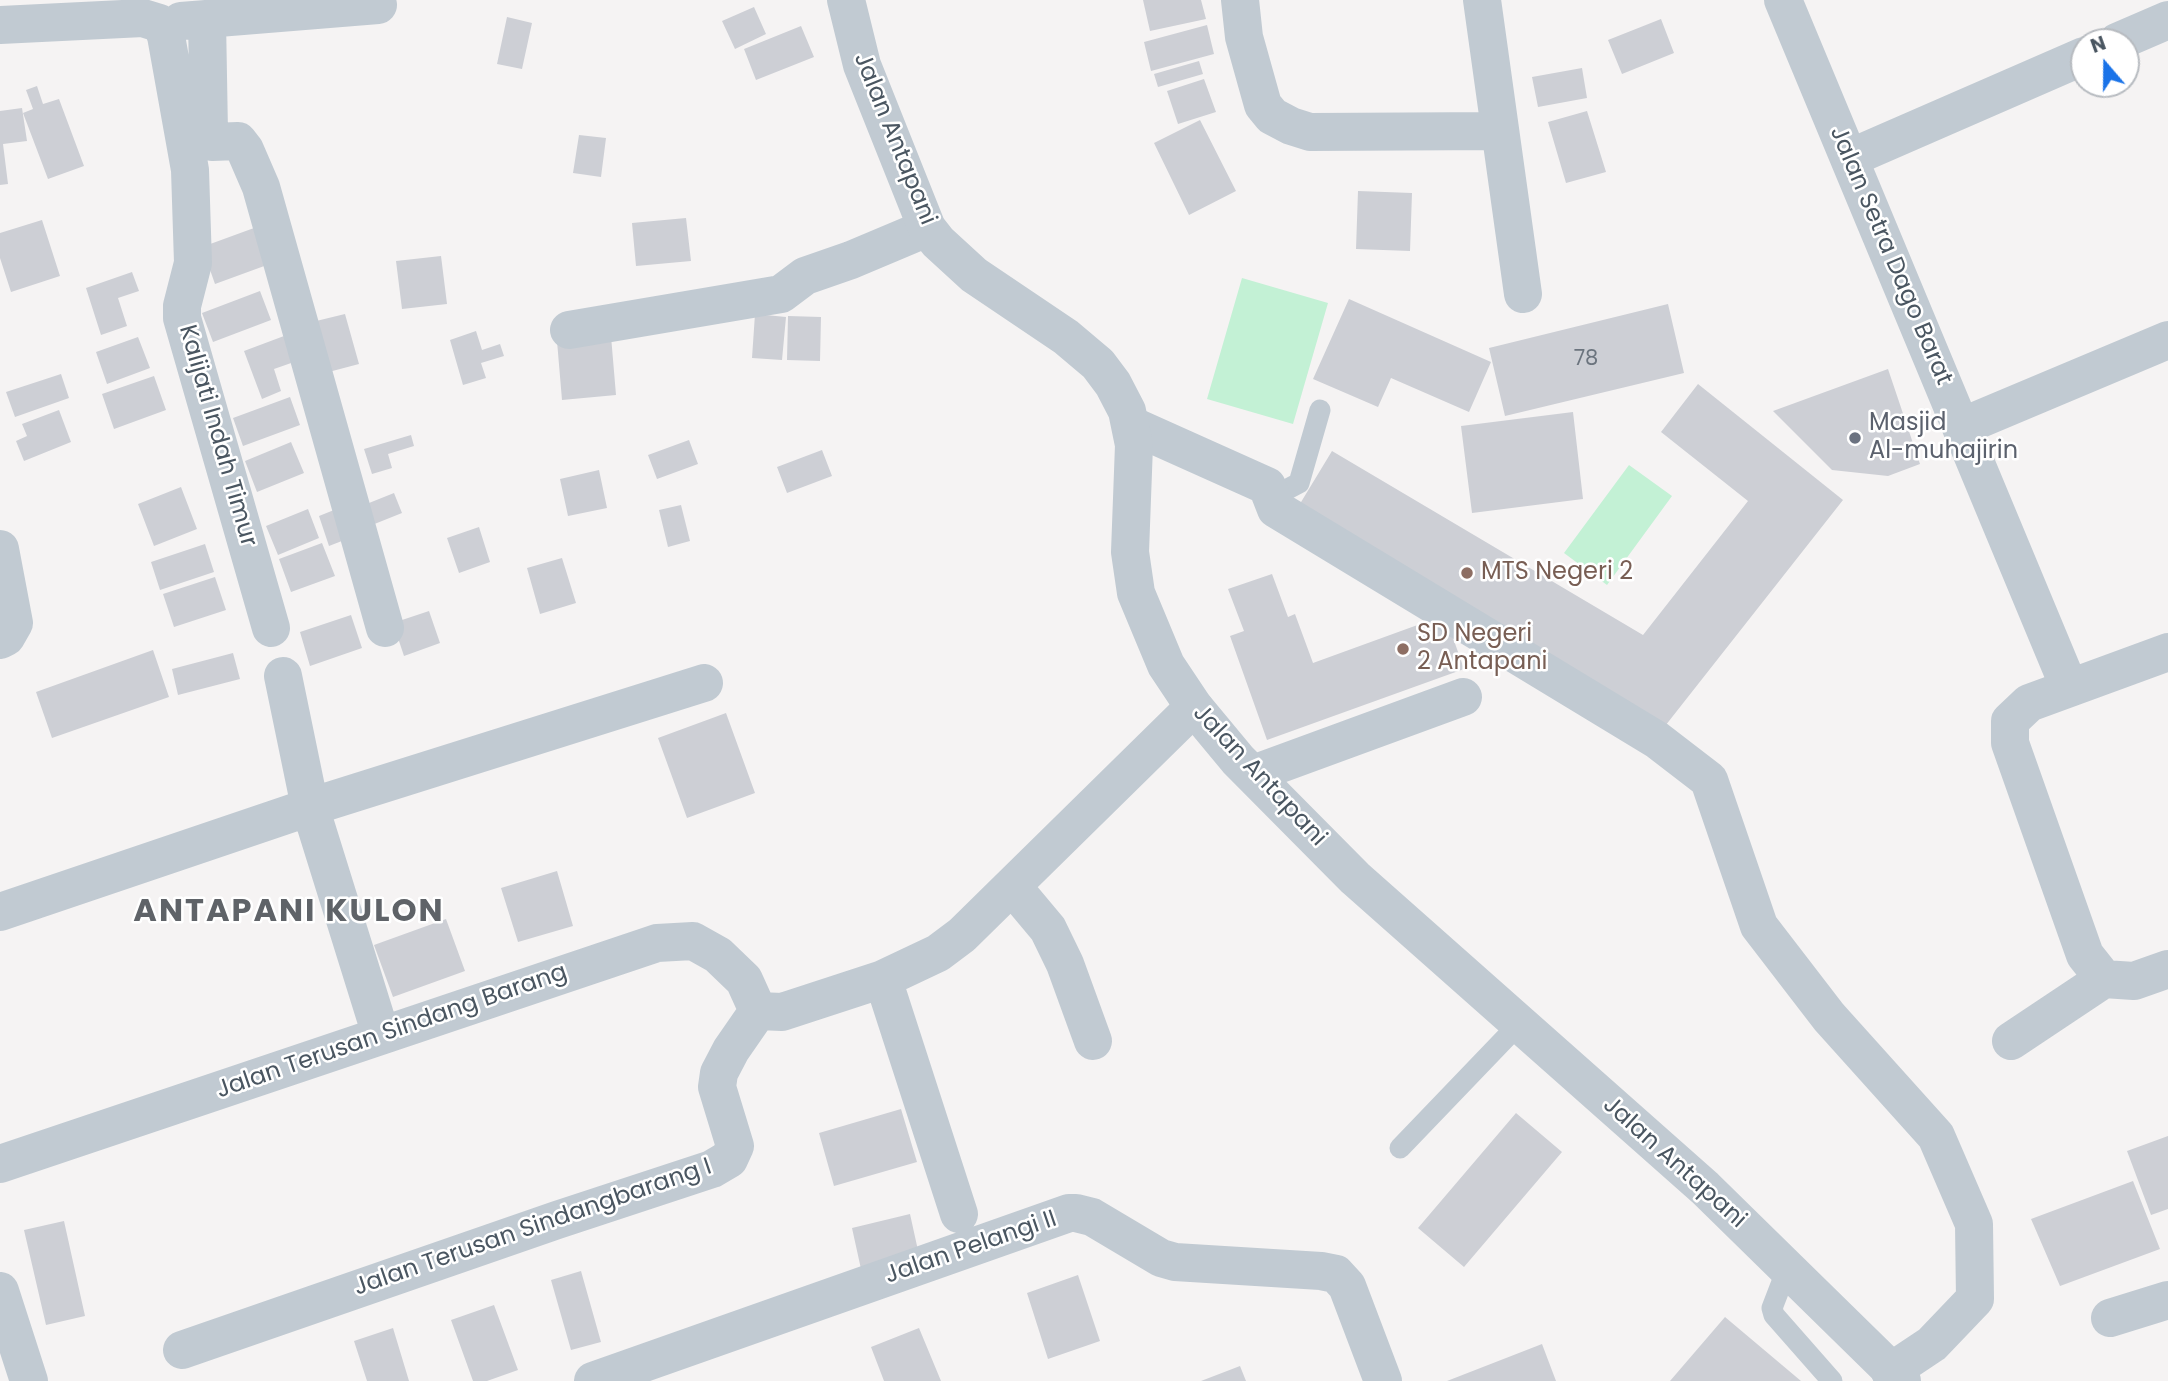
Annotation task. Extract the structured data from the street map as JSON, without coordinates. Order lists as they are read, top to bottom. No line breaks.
{"streets":{"street":["Jalan Antapani","Jalan Setra Dago Barat","Kalijati Indah Timur","Jalan Terusan Sindang Barang","Jalan Terusan Sindangbarang I","Jalan Pelangi II"]},"crossings":[["Jalan Terusan Sindang Barang","Jalan Terusan Sindangbarang I"]],"districts":["ANTAPANI KULON"],"places":["Masjid Al-muhajirin","MTS Negeri 2","SD Negeri 2 Antapani"],"house_numbers":["78"],"north":"top"}
